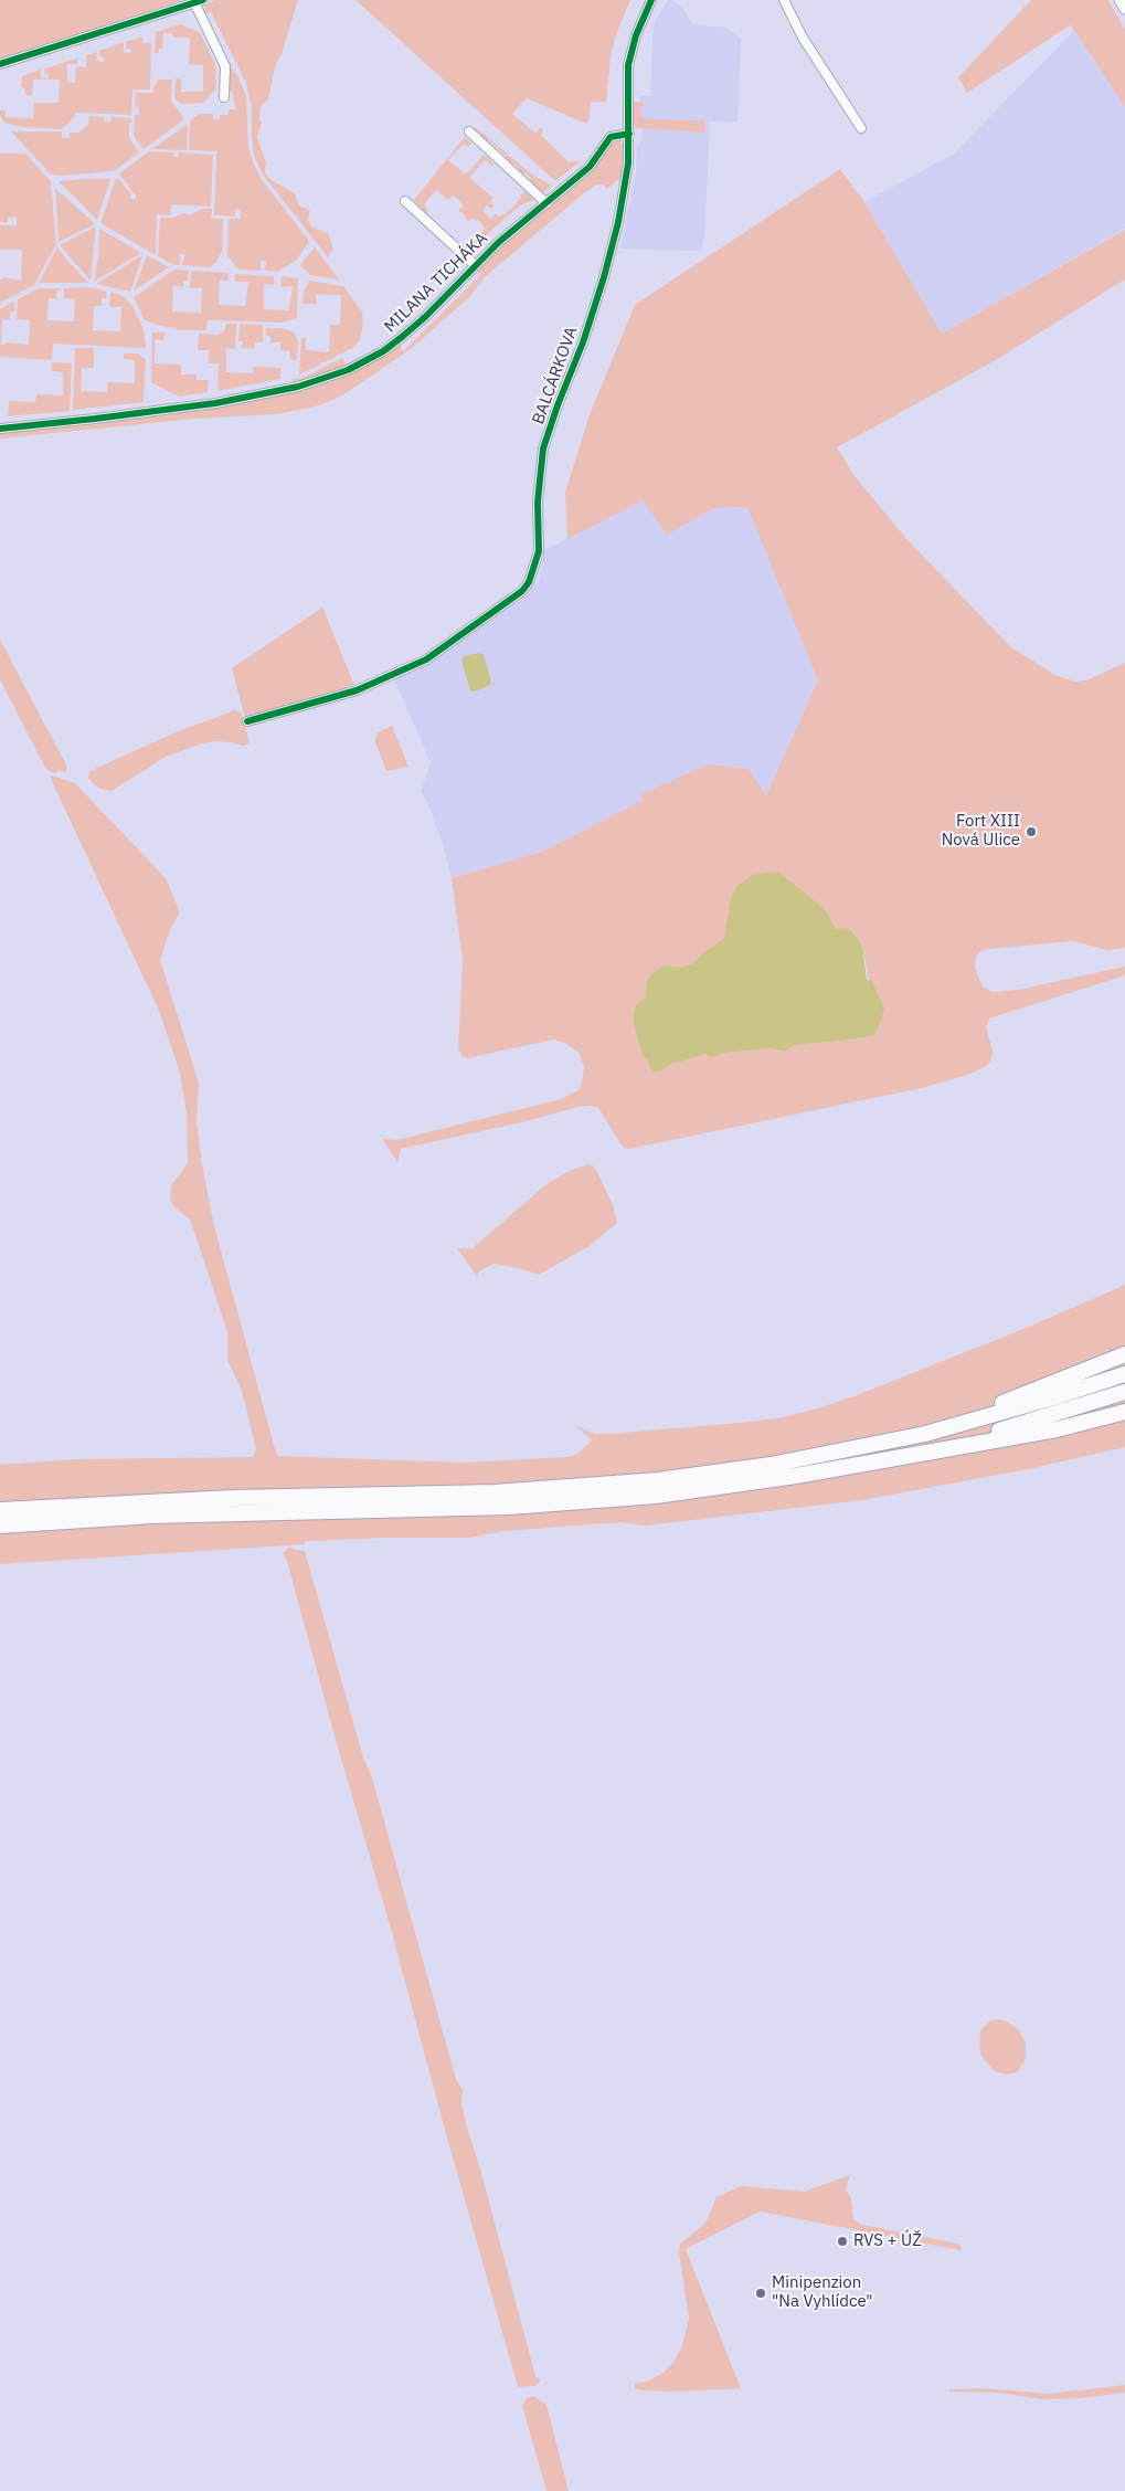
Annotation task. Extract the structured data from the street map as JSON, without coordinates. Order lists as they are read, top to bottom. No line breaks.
{"streets":{"street":["MILANA TICHÁKA","BALCÁRKOVA"]},"crossings":[["MILANA TICHÁKA","BALCÁRKOVA"]],"places":["Fort XIII Nová Ulice","RVS + ÚŽ","Minipenzion \"Na Vyhlídce\""]}
